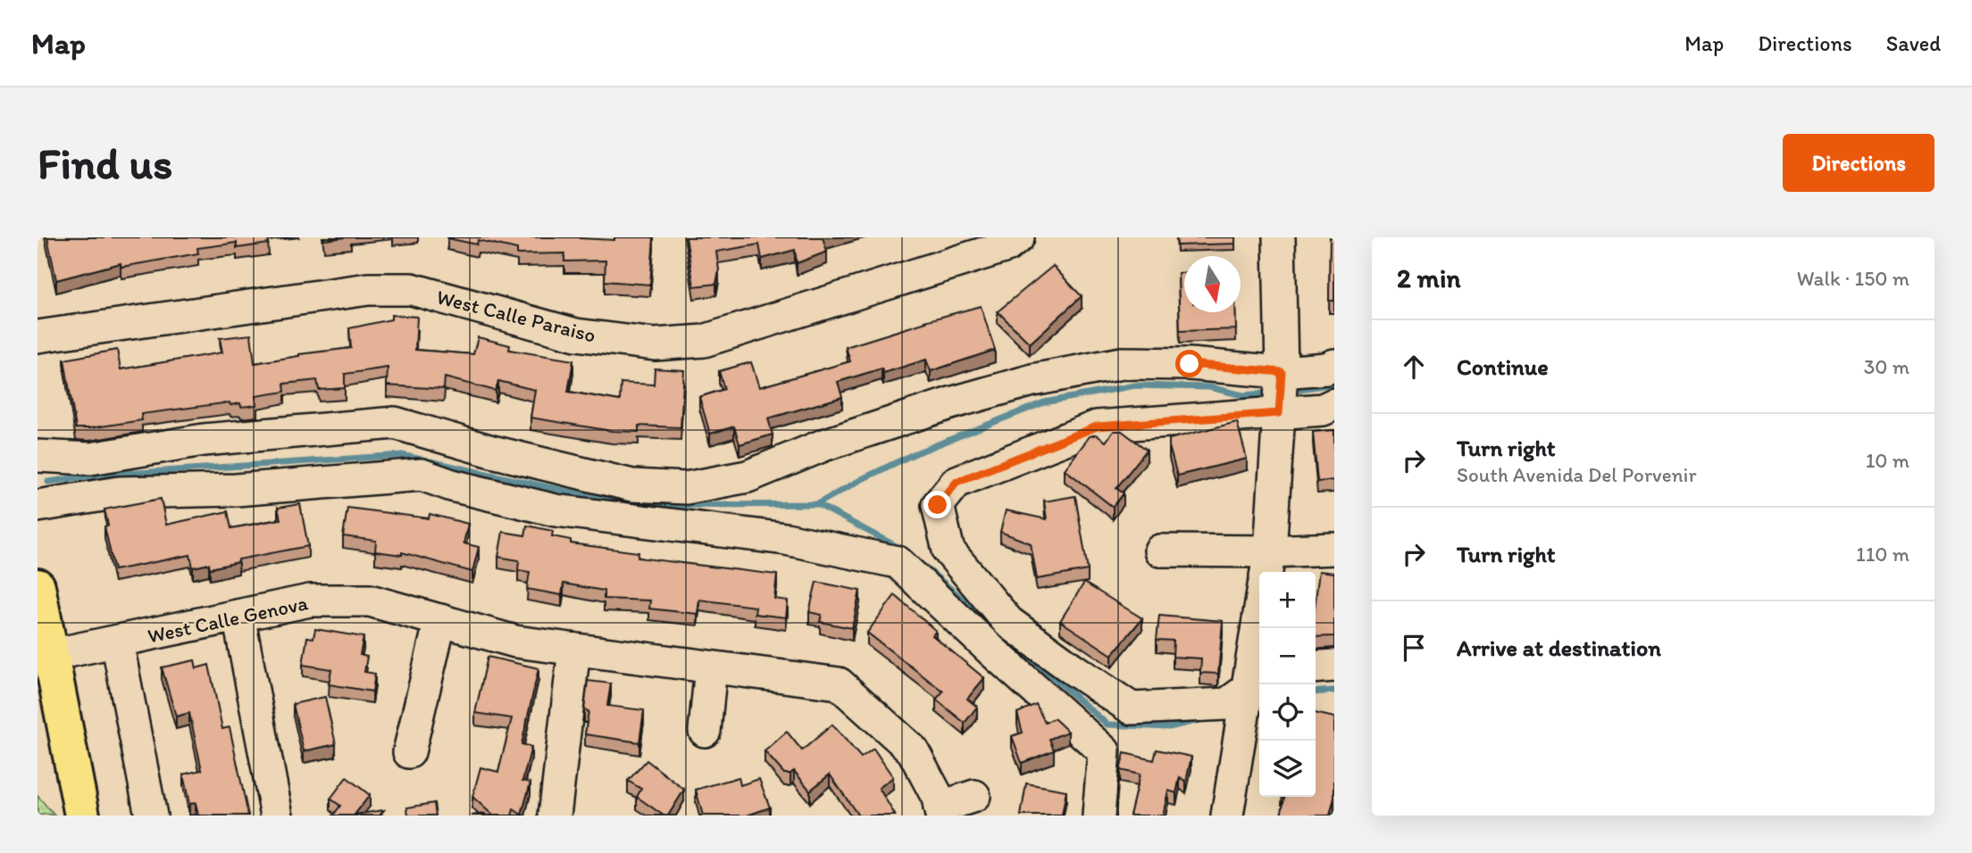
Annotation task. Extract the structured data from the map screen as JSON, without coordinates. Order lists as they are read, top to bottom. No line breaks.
{"streets":{"street":["West Calle Paraiso","West Calle Genova"]},"north":"bottom","page":{"header":"Map","nav":["Map","Directions","Saved"],"buttons":"Directions","title":"Find us","heading":["2 min","Walk · 150 m"],"list":[["Continue","30 m"],["Turn right","South Avenida Del Porvenir","10 m"],["Turn right","110 m"],"Arrive at destination"],"map_buttons":["+","−"]}}
